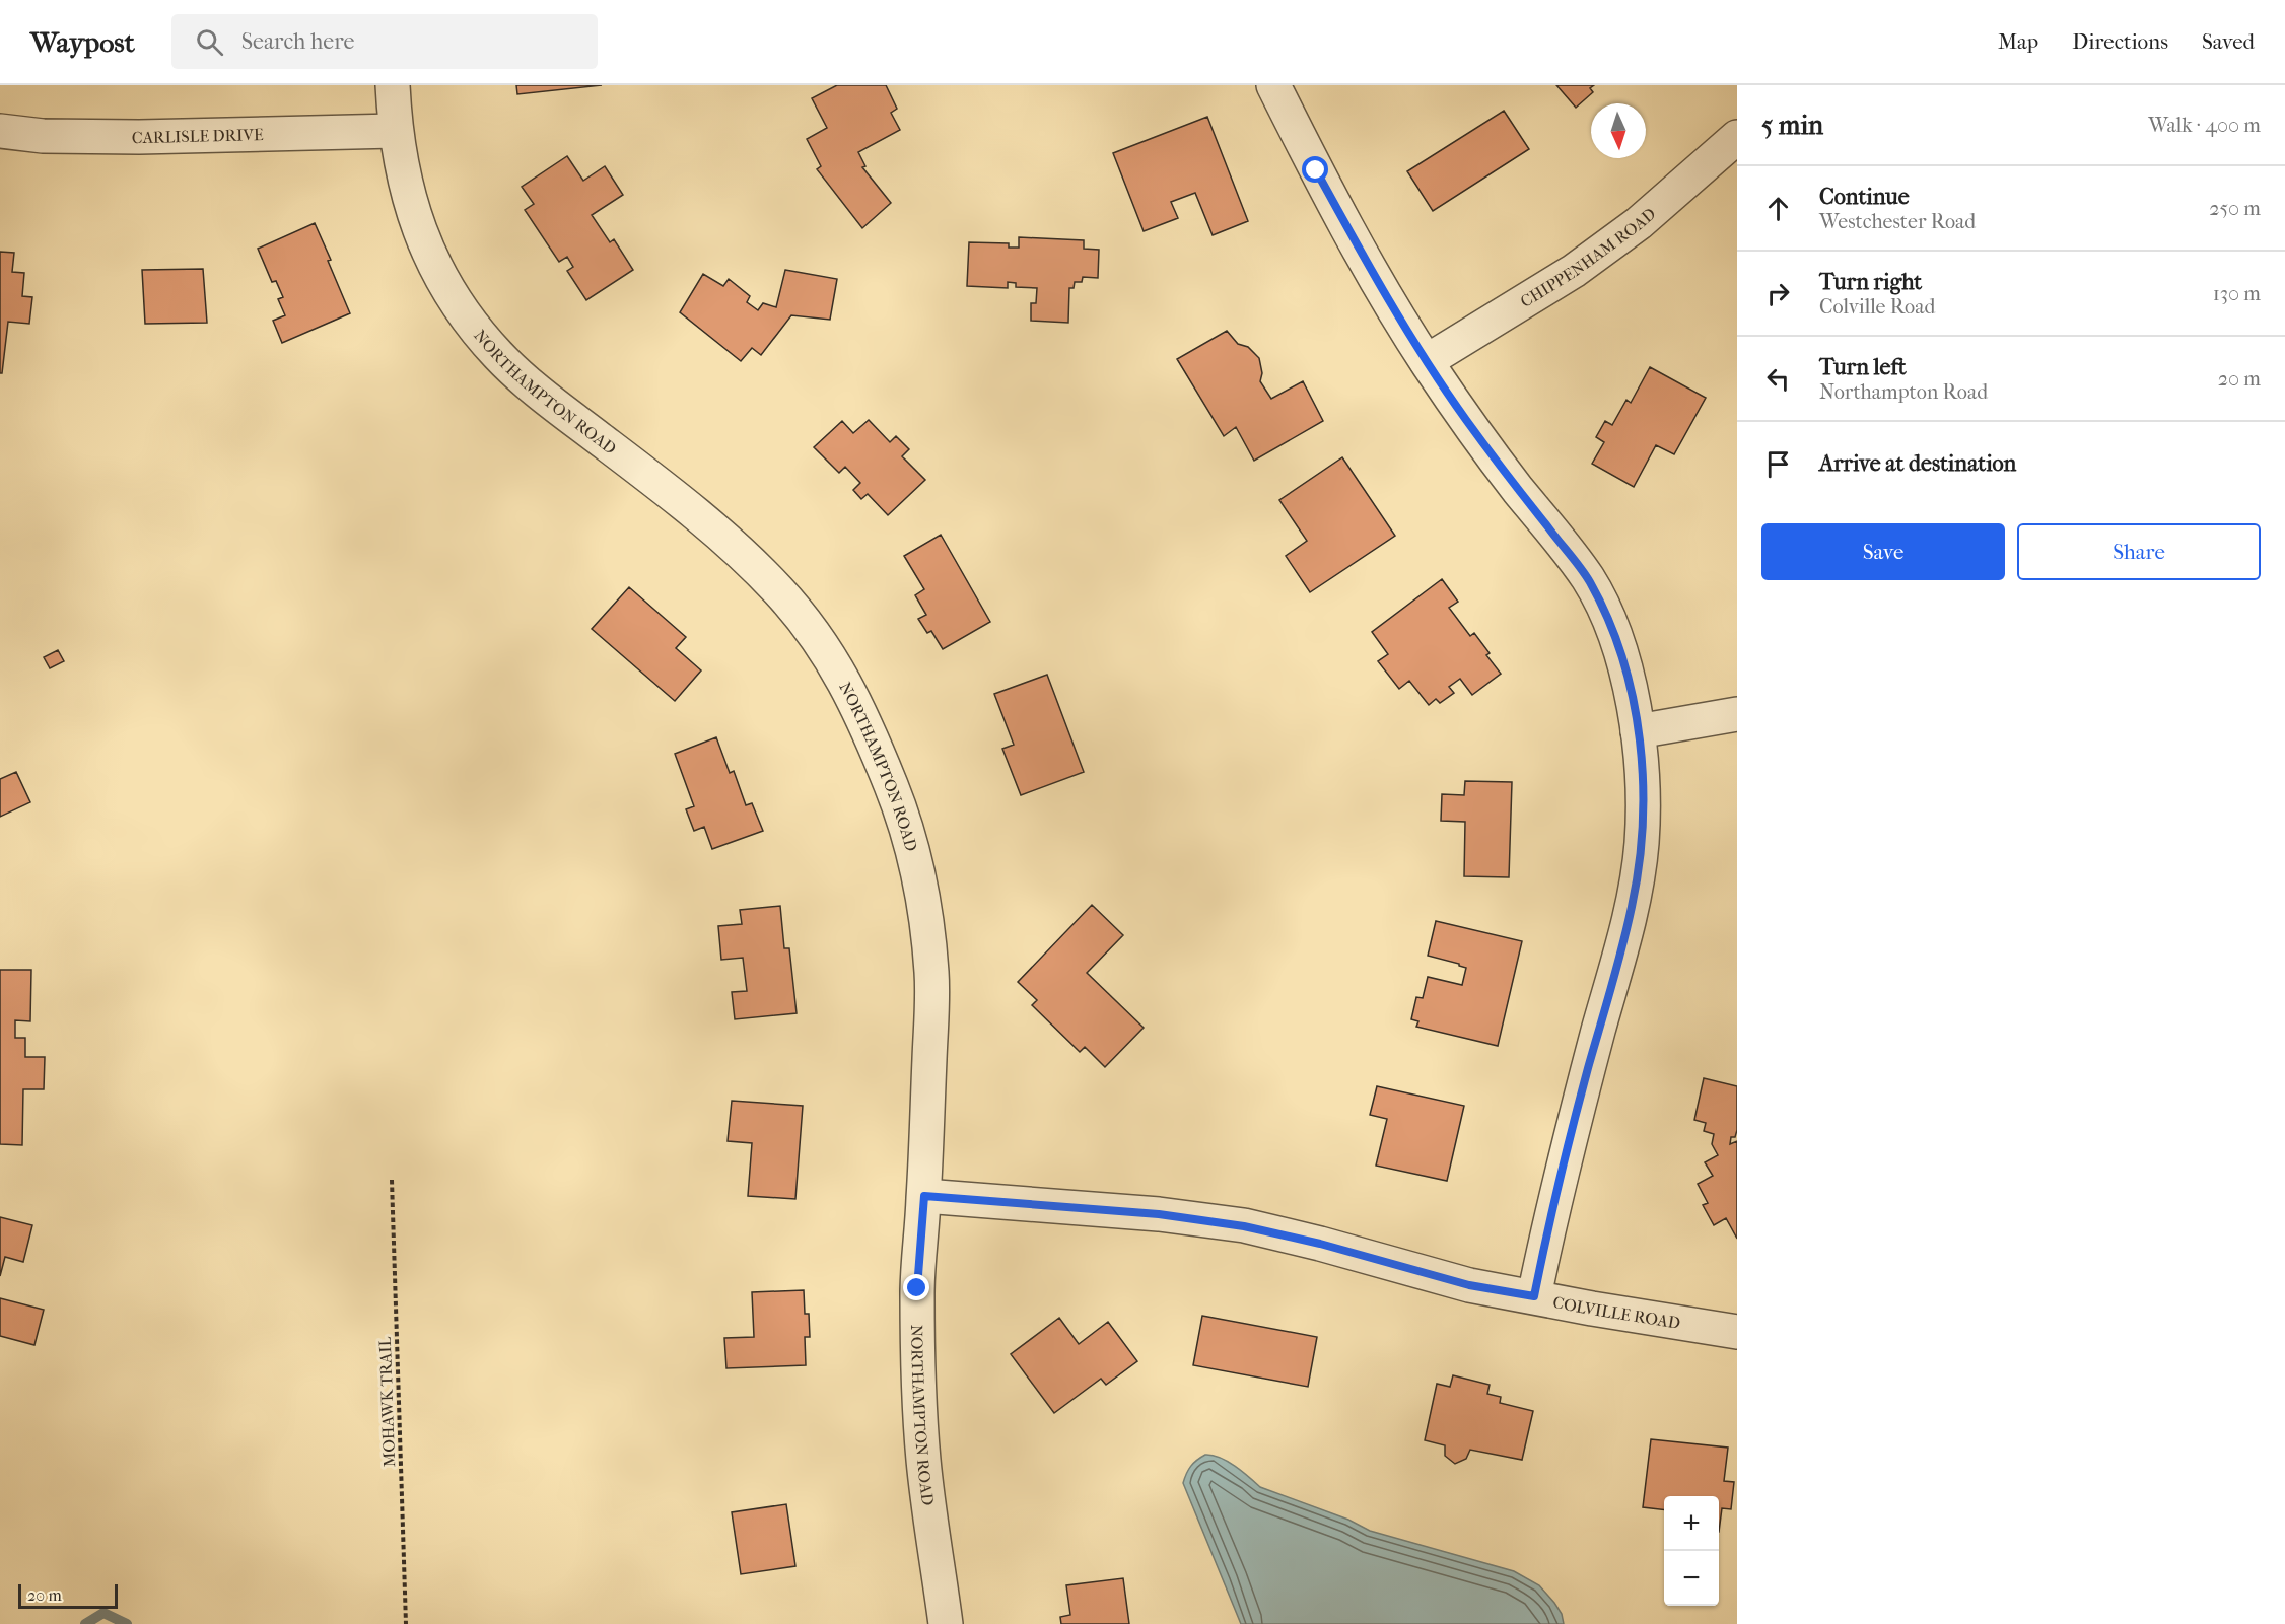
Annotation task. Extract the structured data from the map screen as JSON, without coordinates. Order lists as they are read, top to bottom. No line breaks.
{"streets":{"street":["CARLISLE DRIVE","CHIPPENHAM ROAD","NORTHAMPTON ROAD","COLVILLE ROAD"],"path":["MOHAWK TRAIL"]},"crossings":[["CARLISLE DRIVE","NORTHAMPTON ROAD"],["NORTHAMPTON ROAD","COLVILLE ROAD"]],"scale_bar":"20 m","north":"bottom","page":{"header":"Waypost","search":"Search here","nav":["Map","Directions","Saved"],"heading":["5 min","Walk · 400 m"],"list":[["Continue","Westchester Road","250 m"],["Turn right","Colville Road","130 m"],["Turn left","Northampton Road","20 m"],"Arrive at destination"],"buttons":["Save","Share"],"map_buttons":["+","−"],"scale":"20 m"}}
